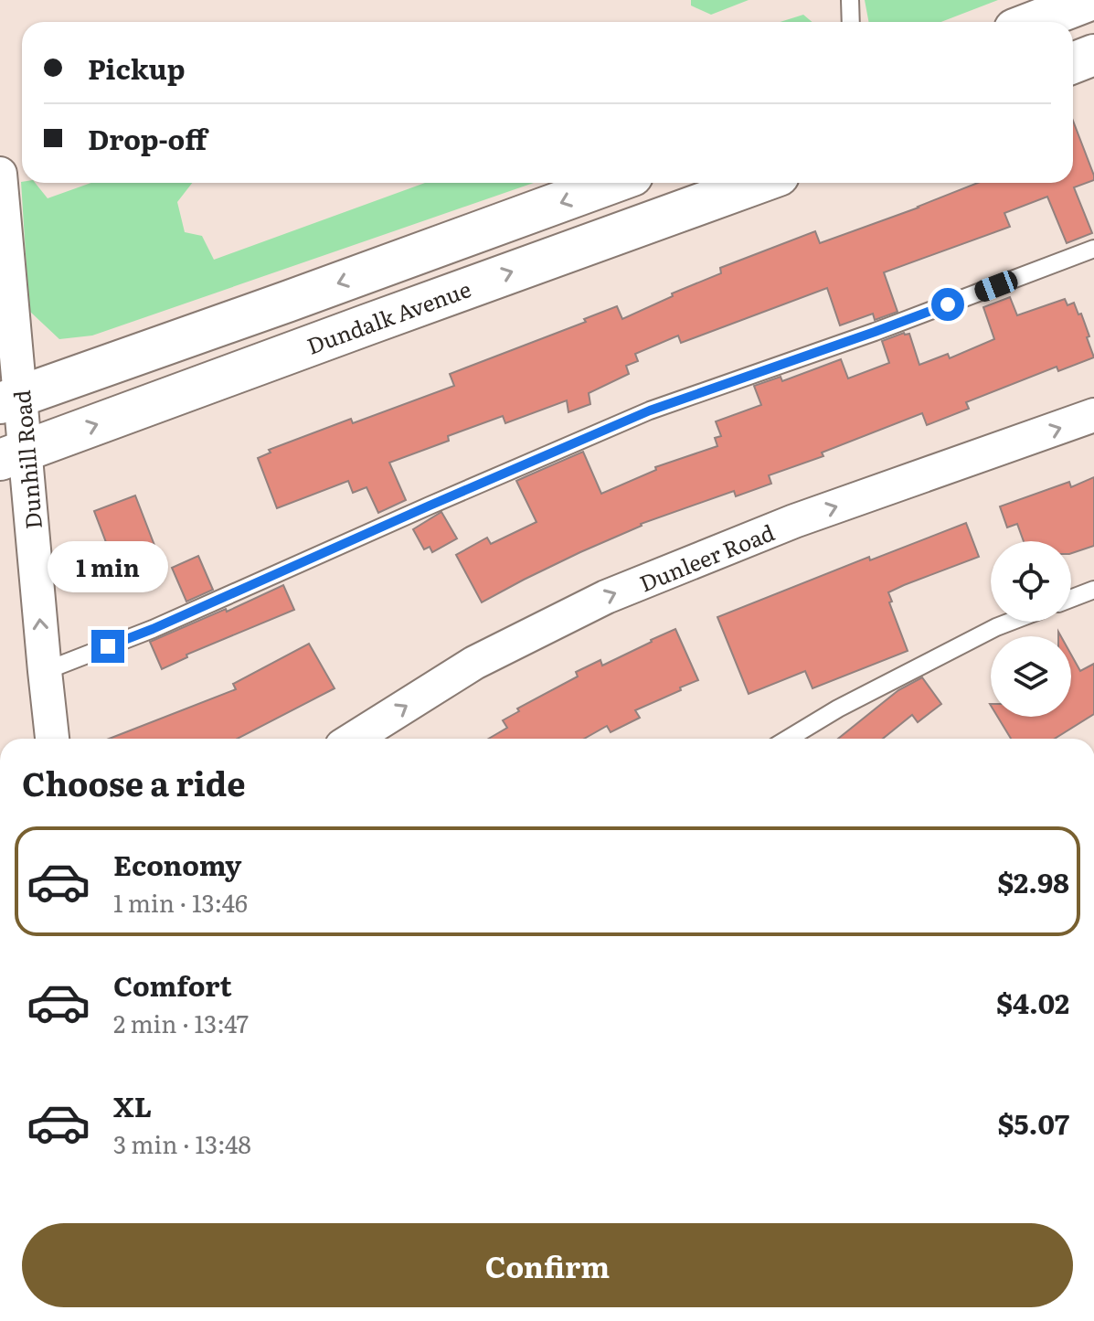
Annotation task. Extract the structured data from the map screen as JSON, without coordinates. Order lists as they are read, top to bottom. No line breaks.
{"streets":{"main road":["Dundalk Avenue"],"street":["Dunhill Road","Dunleer Road"]},"crossings":[["Dundalk Avenue","Dunhill Road"]],"one_way":["Dunhill Road","Dunleer Road"],"page":{"banner":["Pickup","Drop-off"],"bubble":"1 min","heading":"Choose a ride","list":[{"name":"Economy","note":"1 min · 13:46","value":"$2.98"},{"name":"Comfort","note":"2 min · 13:47","value":"$4.02"},{"name":"XL","note":"3 min · 13:48","value":"$5.07"}],"buttons":"Confirm"}}
